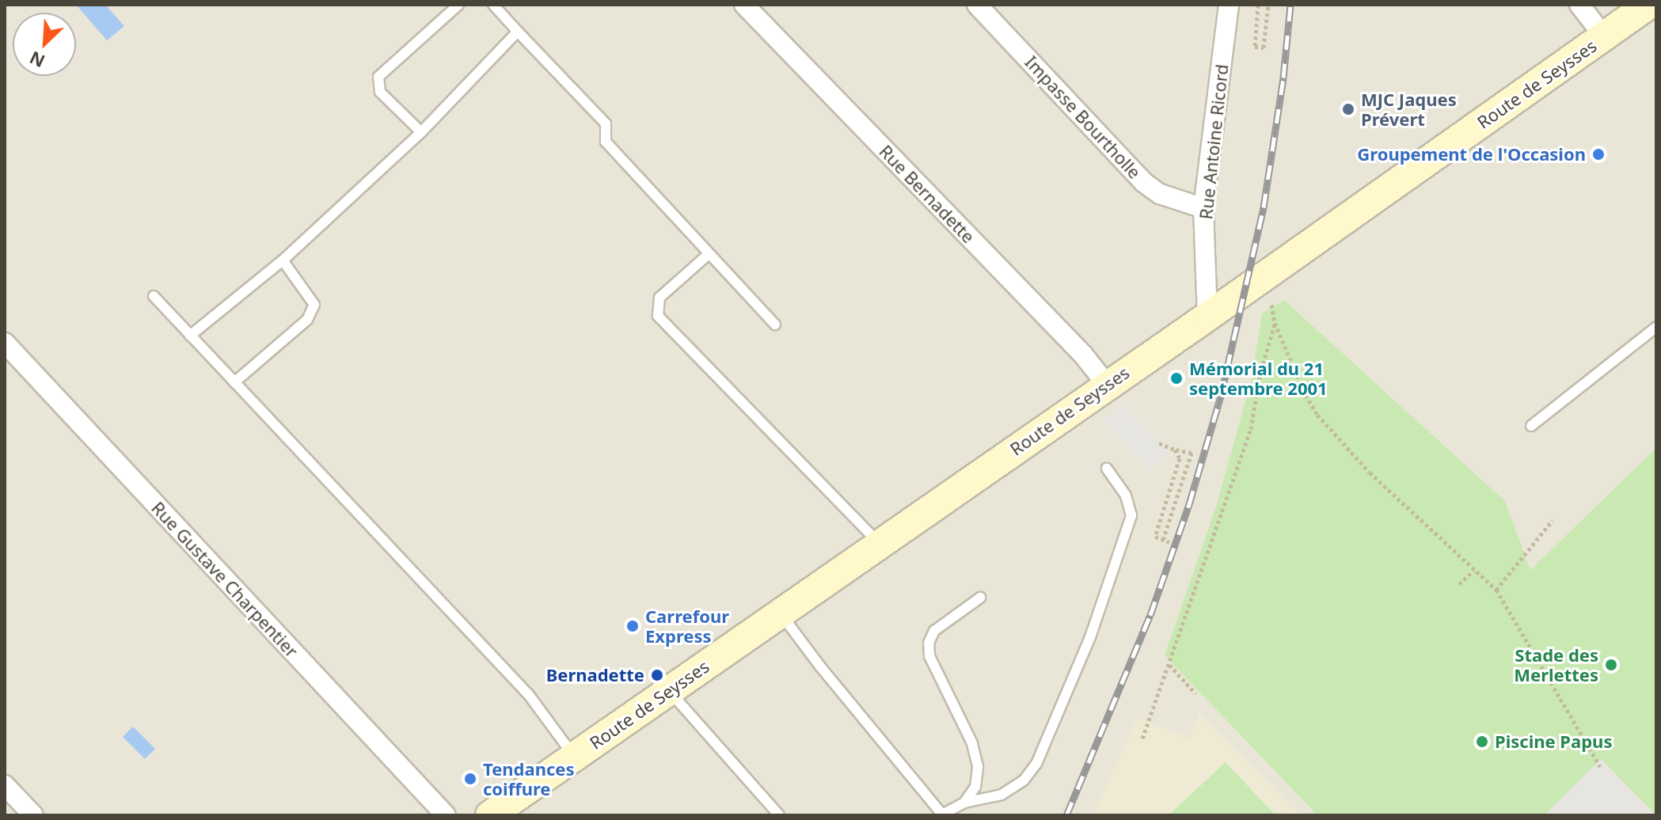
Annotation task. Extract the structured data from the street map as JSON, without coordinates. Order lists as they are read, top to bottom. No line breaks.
{"streets":{"main road":["Route de Seysses"],"street":["Impasse Bourtholle","Rue Antoine Ricord","Rue Bernadette","Rue Gustave Charpentier"]},"crossings":[["Route de Seysses","Rue Antoine Ricord"],["Route de Seysses","Rue Bernadette"],["Impasse Bourtholle","Rue Antoine Ricord"]],"places":["MJC Jaques Prévert","Groupement de l'Occasion","Mémorial du 21 septembre 2001","Carrefour Express","Stade des Merlettes","Bernadette","Piscine Papus","Tendances coiffure"],"north":"bottom left"}
